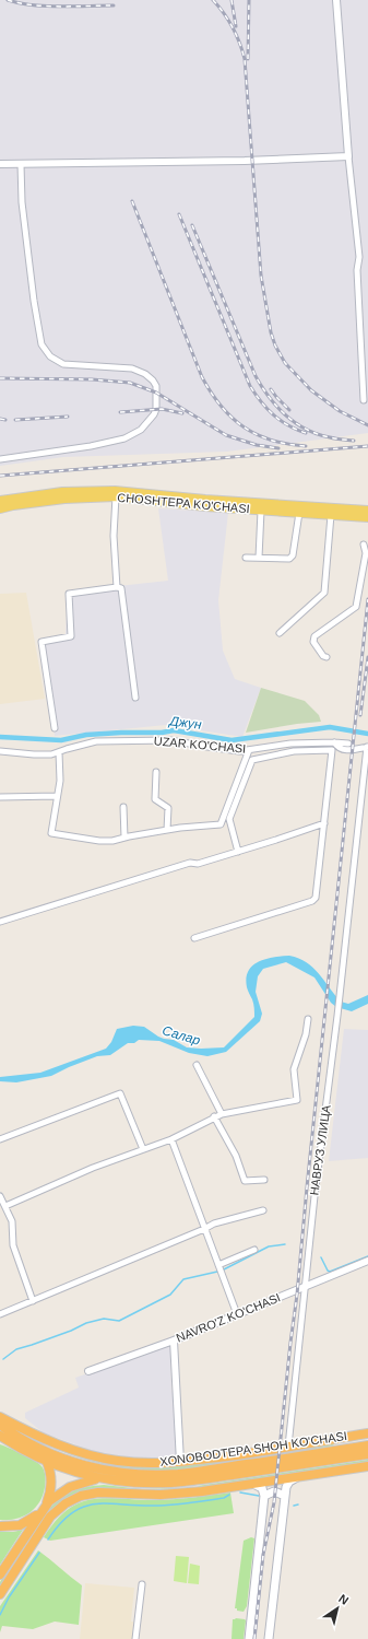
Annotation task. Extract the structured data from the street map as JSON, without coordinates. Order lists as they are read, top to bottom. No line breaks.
{"streets":{"highway":["XONOBODTEPA SHOH KO'CHASI"],"main road":["CHOSHTEPA KO'CHASI"],"street":["UZAR KO'CHASI","НАВРУЗ УЛИЦА","NAVRO'Z KO'CHASI"]},"crossings":[["НАВРУЗ УЛИЦА","NAVRO'Z KO'CHASI"]],"water":["Джун","Салар"],"north":"top right"}
